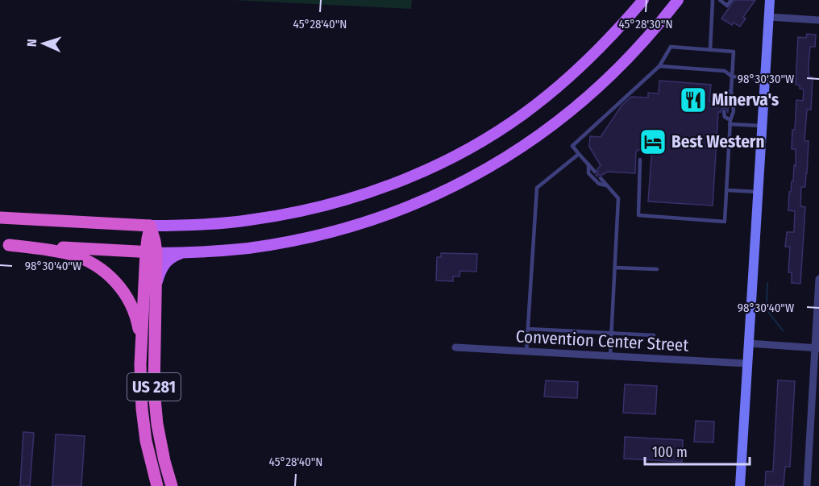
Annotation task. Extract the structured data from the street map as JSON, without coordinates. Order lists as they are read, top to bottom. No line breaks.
{"streets":{"highway":["US 281"],"street":["Convention Center Street"]},"places":{"restaurant":["Minerva's"],"hotel":["Best Western"]},"scale_bar":"100 m","north":"left","coordinates":["45°28'40\"N","45°28'30\"N","98°30'30\"W","98°30'40\"W"]}
